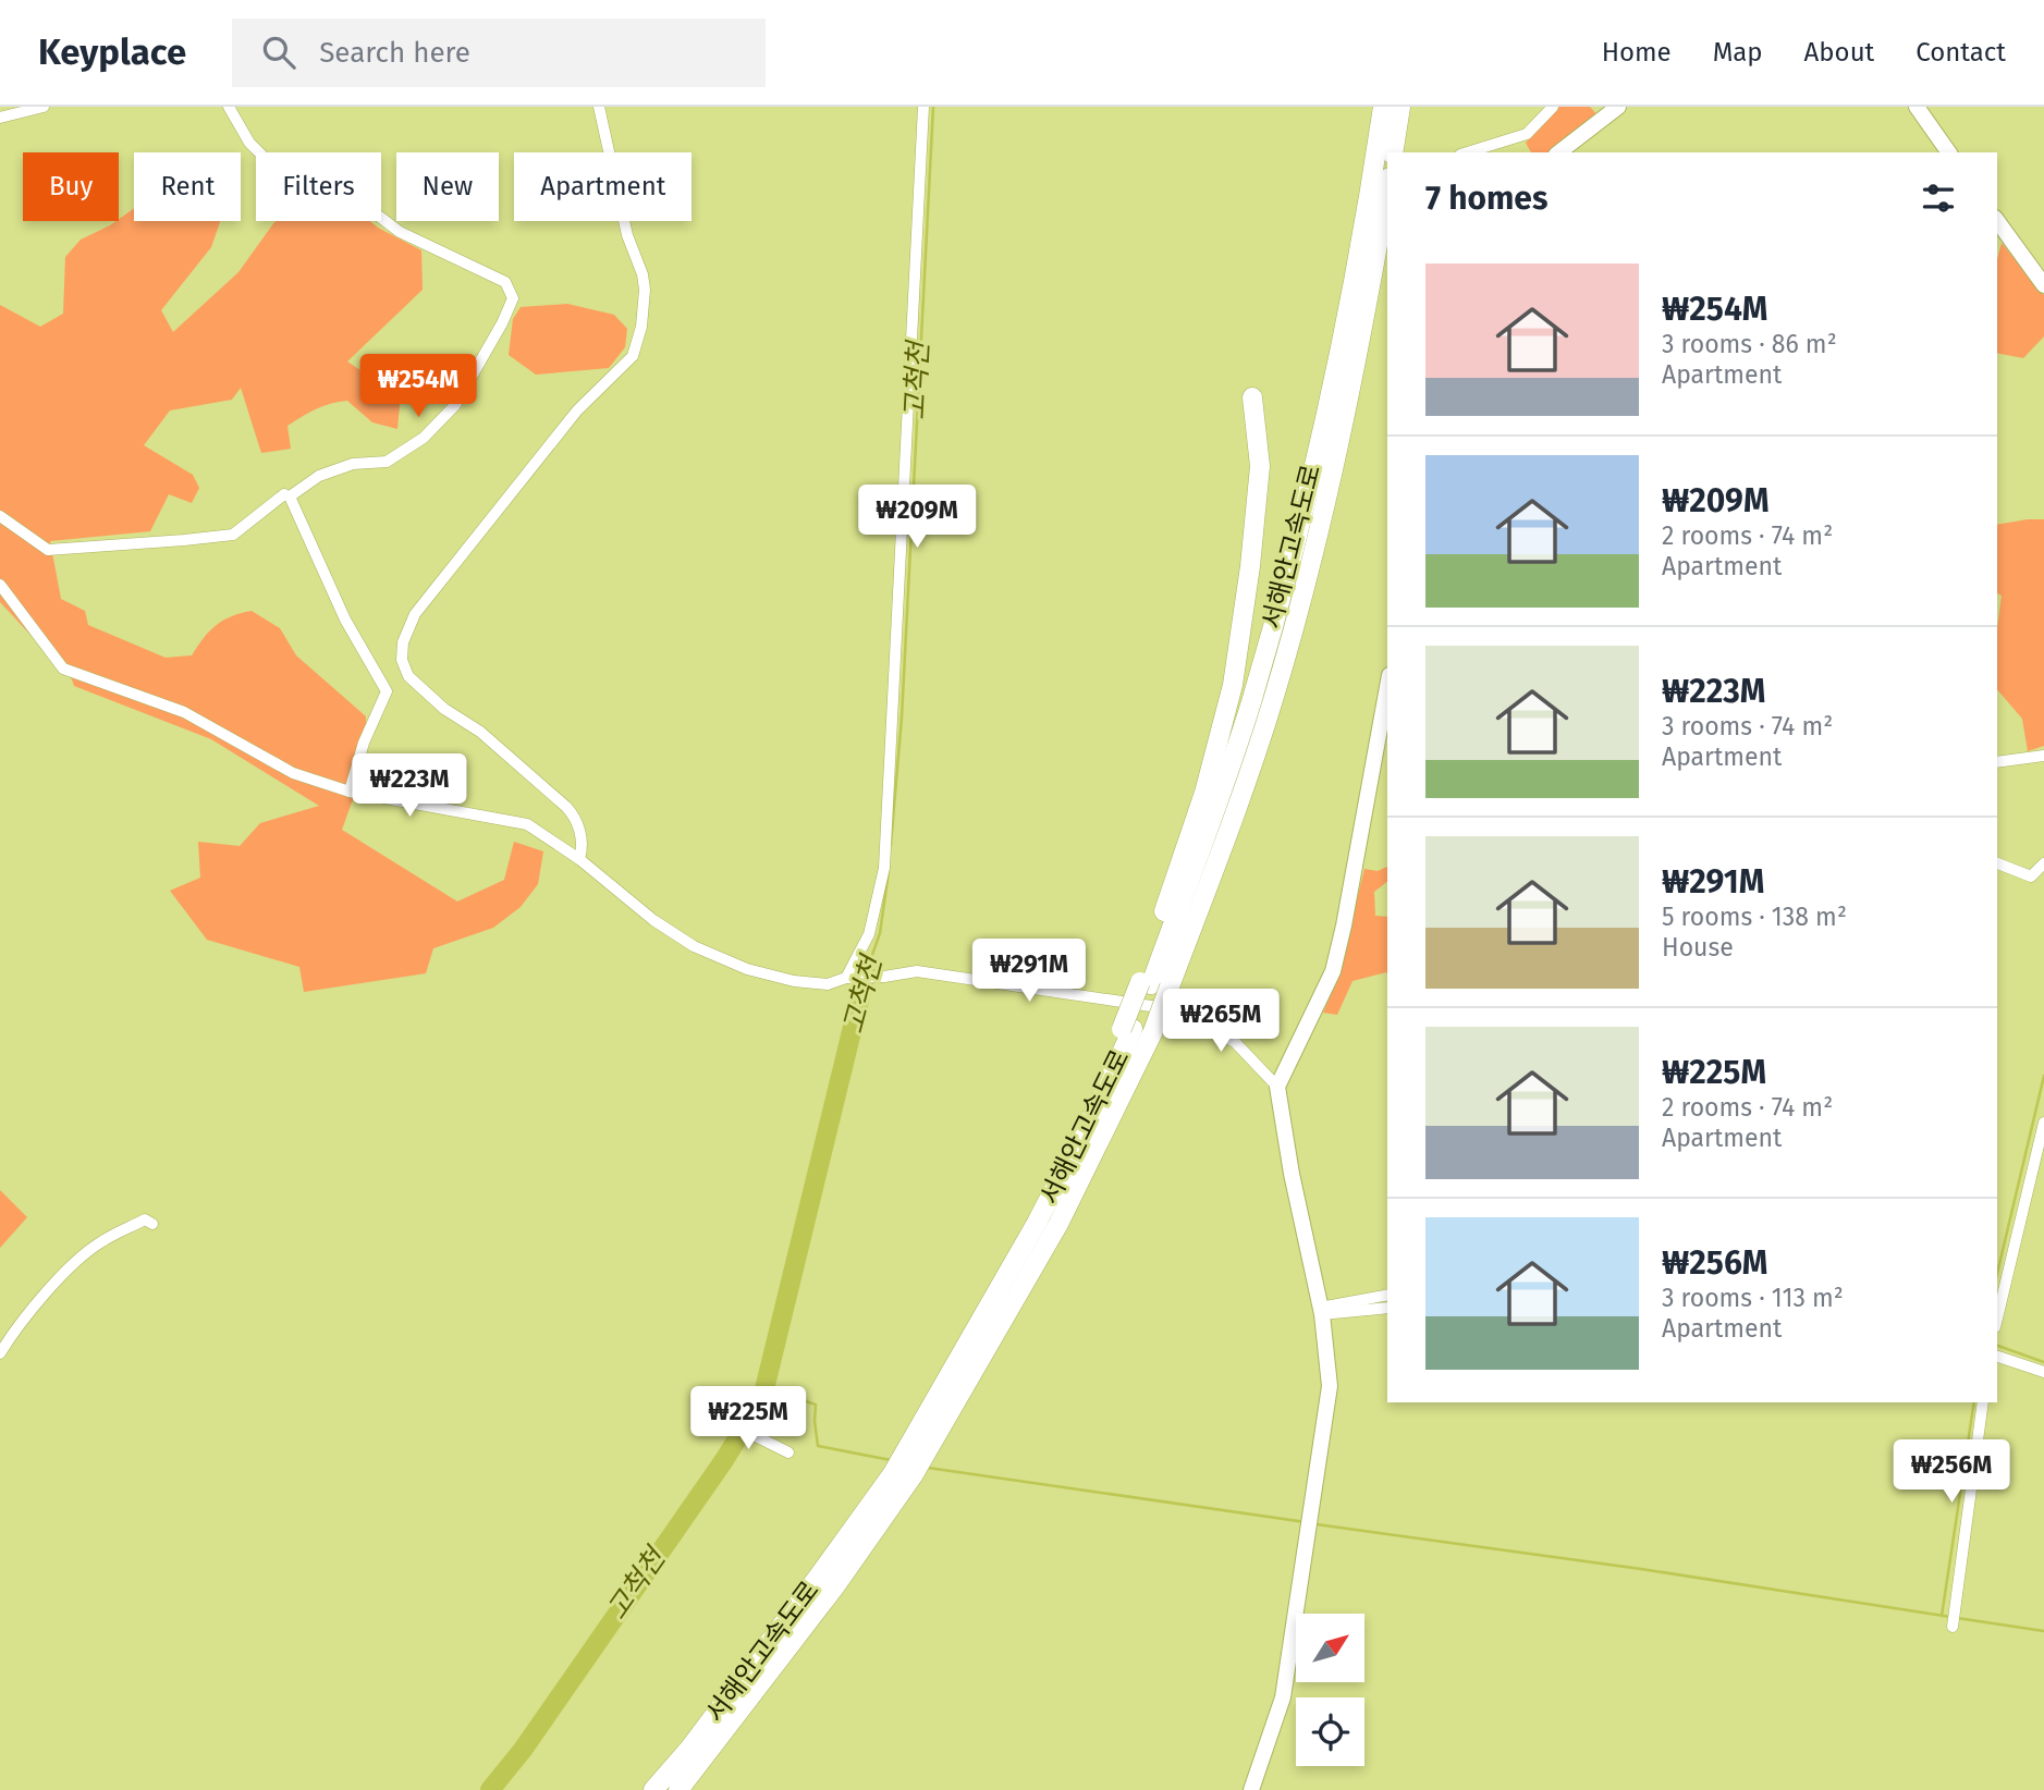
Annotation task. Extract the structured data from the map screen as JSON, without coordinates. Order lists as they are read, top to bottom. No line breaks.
{"streets":{"highway":["서해안고속도로"]},"water":["고척천"],"north":"top right","page":{"header":"Keyplace","search":"Search here","nav":["Home","Map","About","Contact"],"chip":["Buy","Rent","Filters","New","Apartment"],"heading":"7 homes","list":[{"name":"₩254M","note":"3 rooms · 86 m² · Apartment"},{"name":"₩209M","note":"2 rooms · 74 m² · Apartment"},{"name":"₩223M","note":"3 rooms · 74 m² · Apartment"},{"name":"₩291M","note":"5 rooms · 138 m² · House"},{"name":"₩225M","note":"2 rooms · 74 m² · Apartment"},{"name":"₩256M","note":"3 rooms · 113 m² · Apartment"}],"price":["₩254M","₩209M","₩223M","₩291M","₩265M","₩225M","₩256M"]}}
